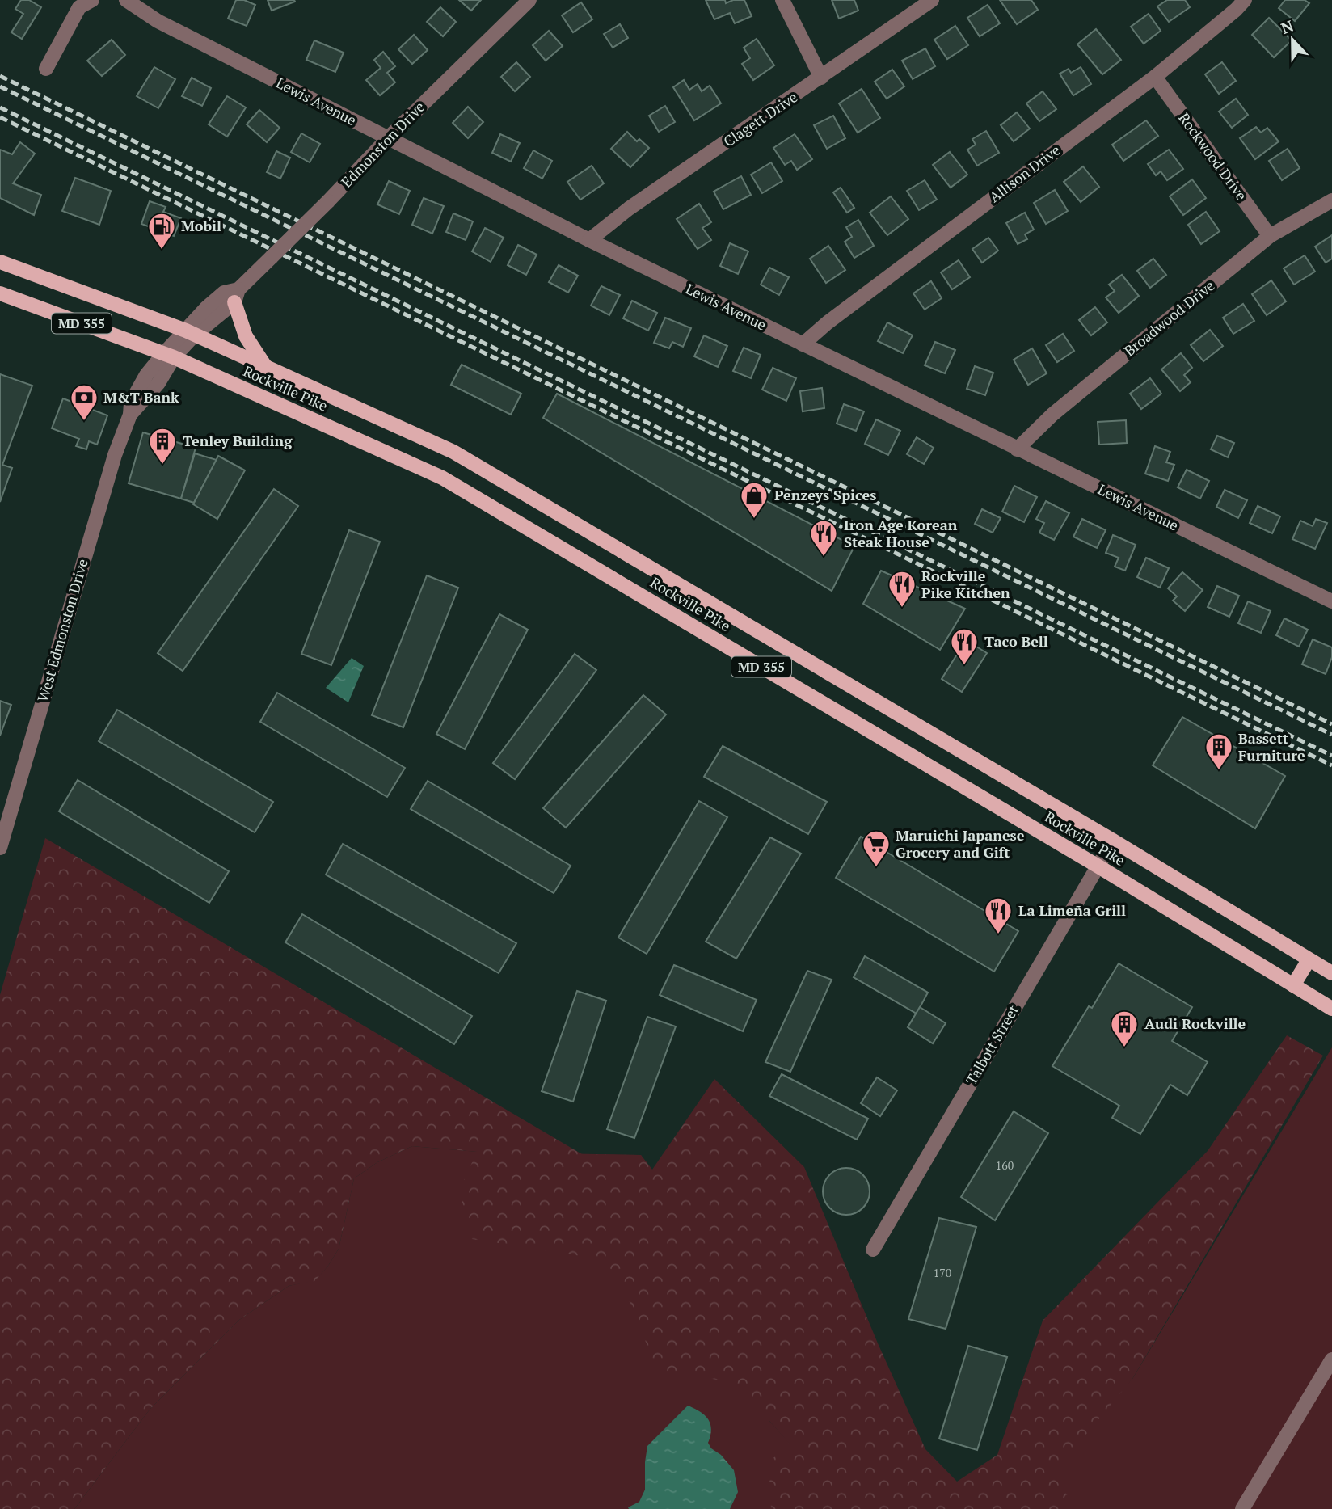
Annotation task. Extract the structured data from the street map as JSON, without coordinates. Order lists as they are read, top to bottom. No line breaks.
{"streets":{"main road":["MD 355","Rockville Pike"],"street":["Lewis Avenue","Clagett Drive","Edmonston Drive","Rockwood Drive","Allison Drive","Broadwood Drive","West Edmonston Drive","Talbott Street"]},"crossings":[["Lewis Avenue","Clagett Drive"],["Lewis Avenue","Edmonston Drive"],["Lewis Avenue","Allison Drive"],["Lewis Avenue","Broadwood Drive"],["Edmonston Drive","Rockville Pike"],["Edmonston Drive","West Edmonston Drive"],["Rockwood Drive","Allison Drive"],["Rockwood Drive","Broadwood Drive"],["Rockville Pike","West Edmonston Drive"],["Rockville Pike","Talbott Street"]],"places":{"fuel station":["Mobil"],"bank":["M&T Bank"],"building":["Tenley Building","Bassett Furniture","Audi Rockville"],"shop":["Penzeys Spices"],"restaurant":["Iron Age Korean Steak House","Rockville Pike Kitchen","Taco Bell","La Limeña Grill"],"supermarket":["Maruichi Japanese Grocery and Gift"]},"house_numbers":["160","170"],"north":"top"}
